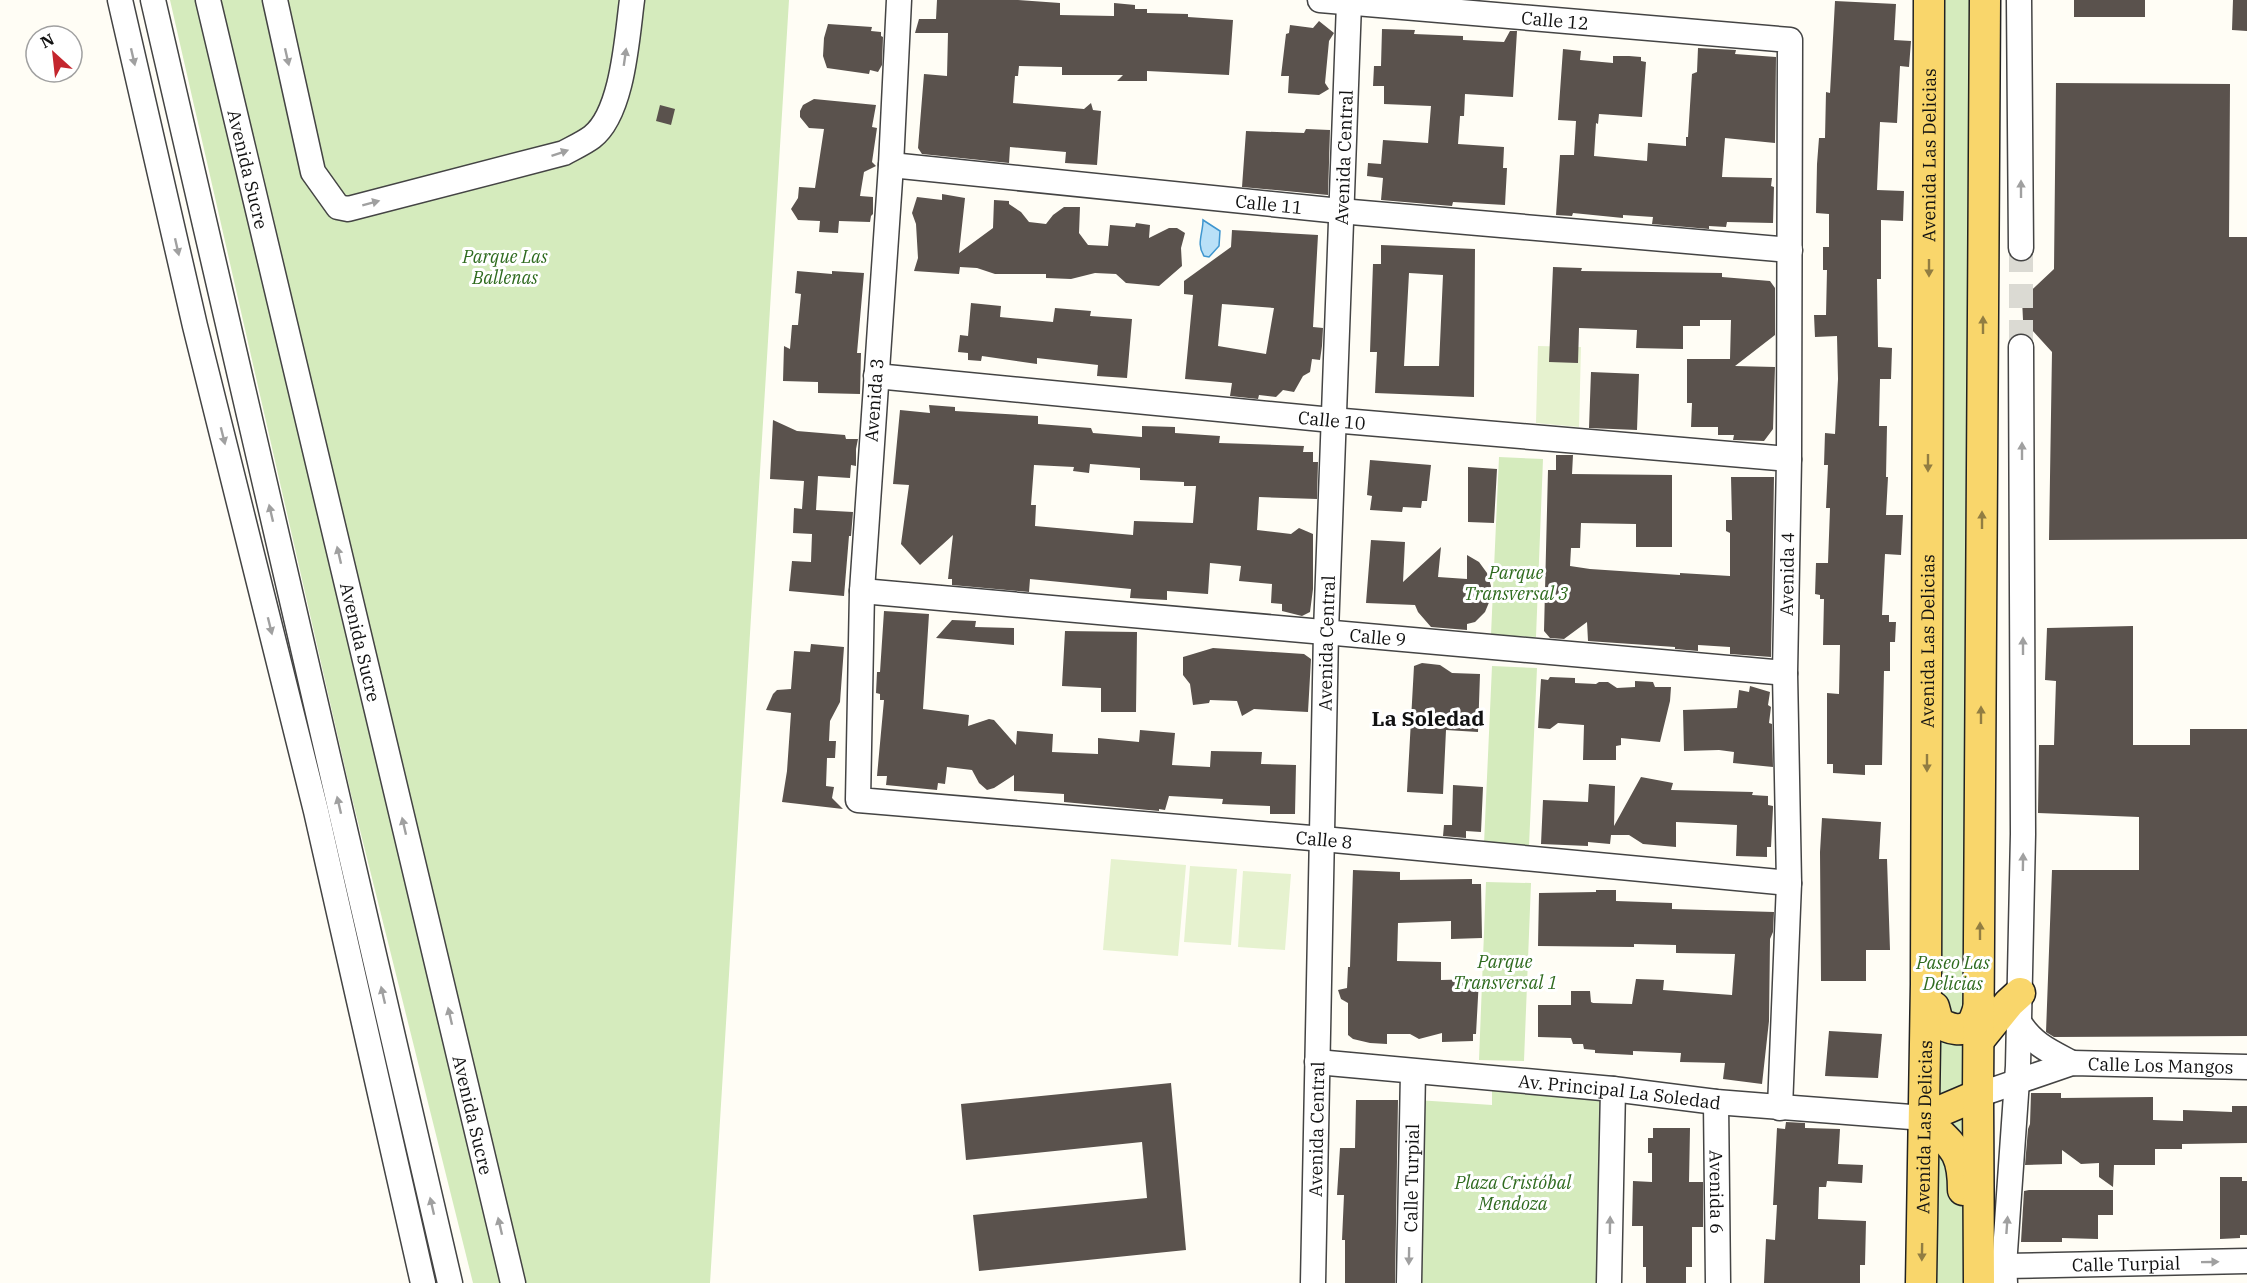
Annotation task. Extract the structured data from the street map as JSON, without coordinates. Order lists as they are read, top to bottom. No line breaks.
{"streets":{"main road":["Avenida Las Delicias"],"street":["Calle 12","Avenida Central","Avenida Sucre","Calle 11","Avenida 3","Calle 10","Avenida 4","Calle 9","Calle 8","Calle Los Mangos","Av. Principal La Soledad","Calle Turpial","Avenida 6"]},"crossings":[["Calle 12","Avenida Central"],["Calle 12","Avenida 4"],["Avenida Las Delicias","Av. Principal La Soledad"],["Avenida Central","Calle 11"],["Avenida Central","Calle 10"],["Avenida Central","Calle 9"],["Avenida Central","Calle 8"],["Avenida Central","Av. Principal La Soledad"],["Calle 11","Avenida 3"],["Calle 11","Avenida 4"],["Avenida 3","Calle 10"],["Avenida 3","Calle 9"],["Avenida 3","Calle 8"],["Calle 10","Avenida 4"],["Avenida 4","Calle 9"],["Avenida 4","Calle 8"],["Avenida 4","Av. Principal La Soledad"],["Av. Principal La Soledad","Calle Turpial"],["Av. Principal La Soledad","Avenida 6"]],"districts":["La Soledad"],"parks":["Parque Las Ballenas","Parque Transversal 3","Parque Transversal 1","Paseo Las Delicias","Plaza Cristóbal Mendoza"],"north":"top left"}
